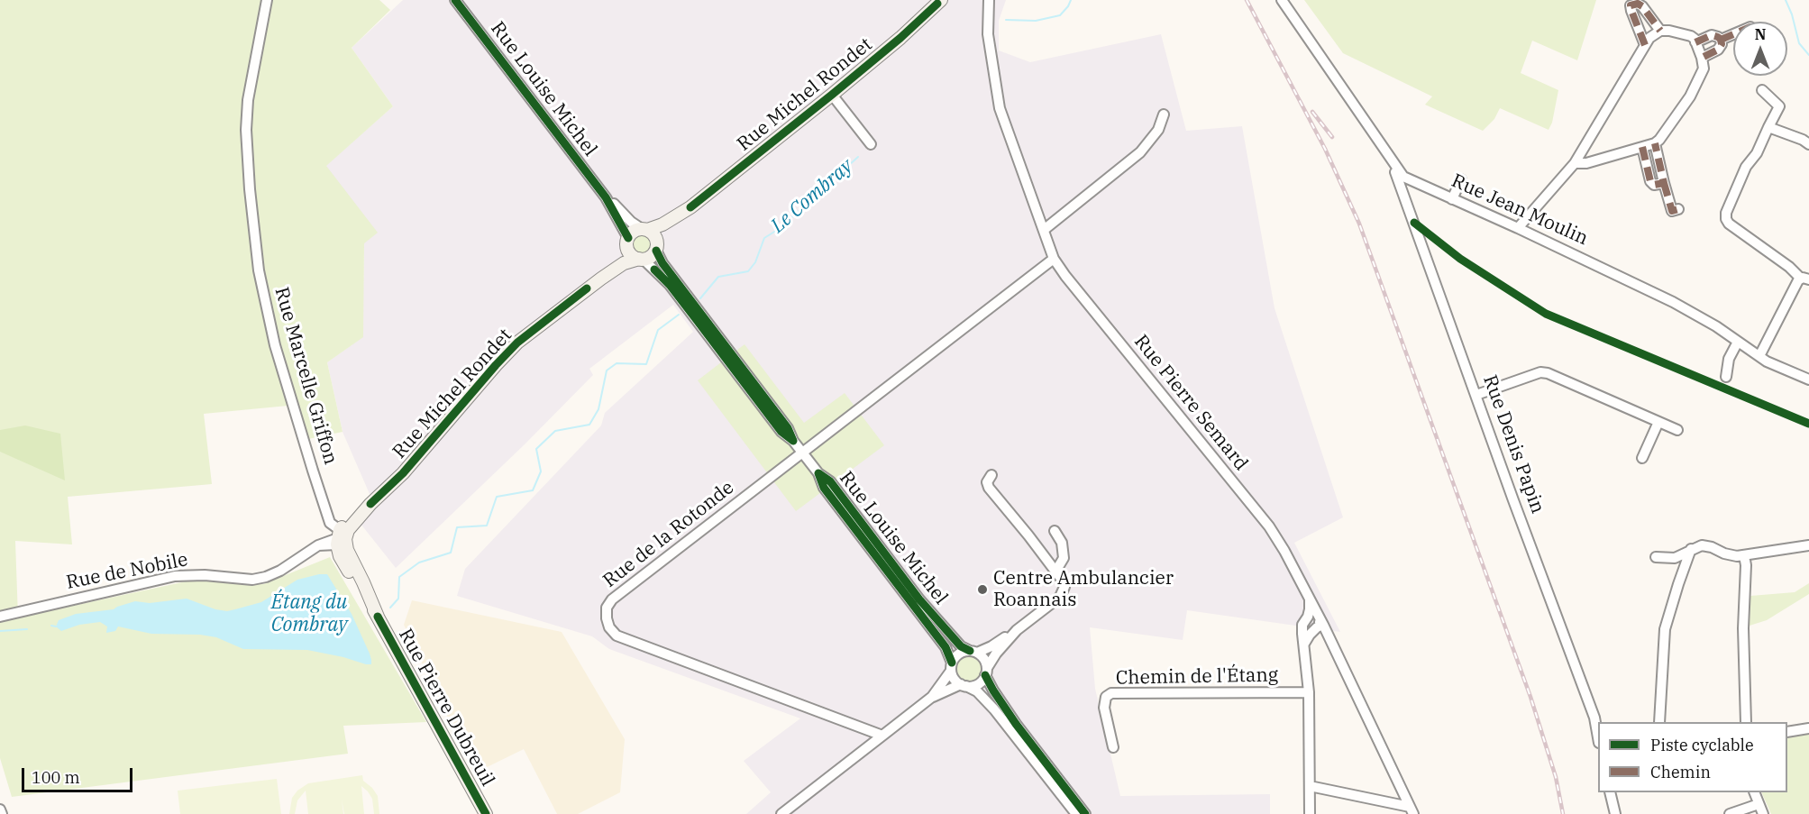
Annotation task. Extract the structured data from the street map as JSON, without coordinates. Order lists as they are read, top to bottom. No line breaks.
{"streets":{"street":["Rue Louise Michel","Rue Michel Rondet","Rue Jean Moulin","Rue Marcelle Griffon","Rue Pierre Semard","Rue Denis Papin","Rue de la Rotonde","Rue de Nobile","Chemin de l'Étang","Rue Pierre Dubreuil"]},"crossings":[["Rue Louise Michel","Rue Michel Rondet"],["Rue Louise Michel","Rue de la Rotonde"],["Rue Michel Rondet","Rue Marcelle Griffon"],["Rue Michel Rondet","Rue de Nobile"],["Rue Michel Rondet","Rue Pierre Dubreuil"],["Rue Jean Moulin","Rue Denis Papin"],["Rue Marcelle Griffon","Rue de Nobile"],["Rue Marcelle Griffon","Rue Pierre Dubreuil"],["Rue Pierre Semard","Rue de la Rotonde"],["Rue de Nobile","Rue Pierre Dubreuil"]],"water":["Le Combray","Étang du Combray"],"places":["Centre Ambulancier Roannais"],"legend":["Piste cyclable","Chemin"],"scale_bar":"100 m","north":"top"}
